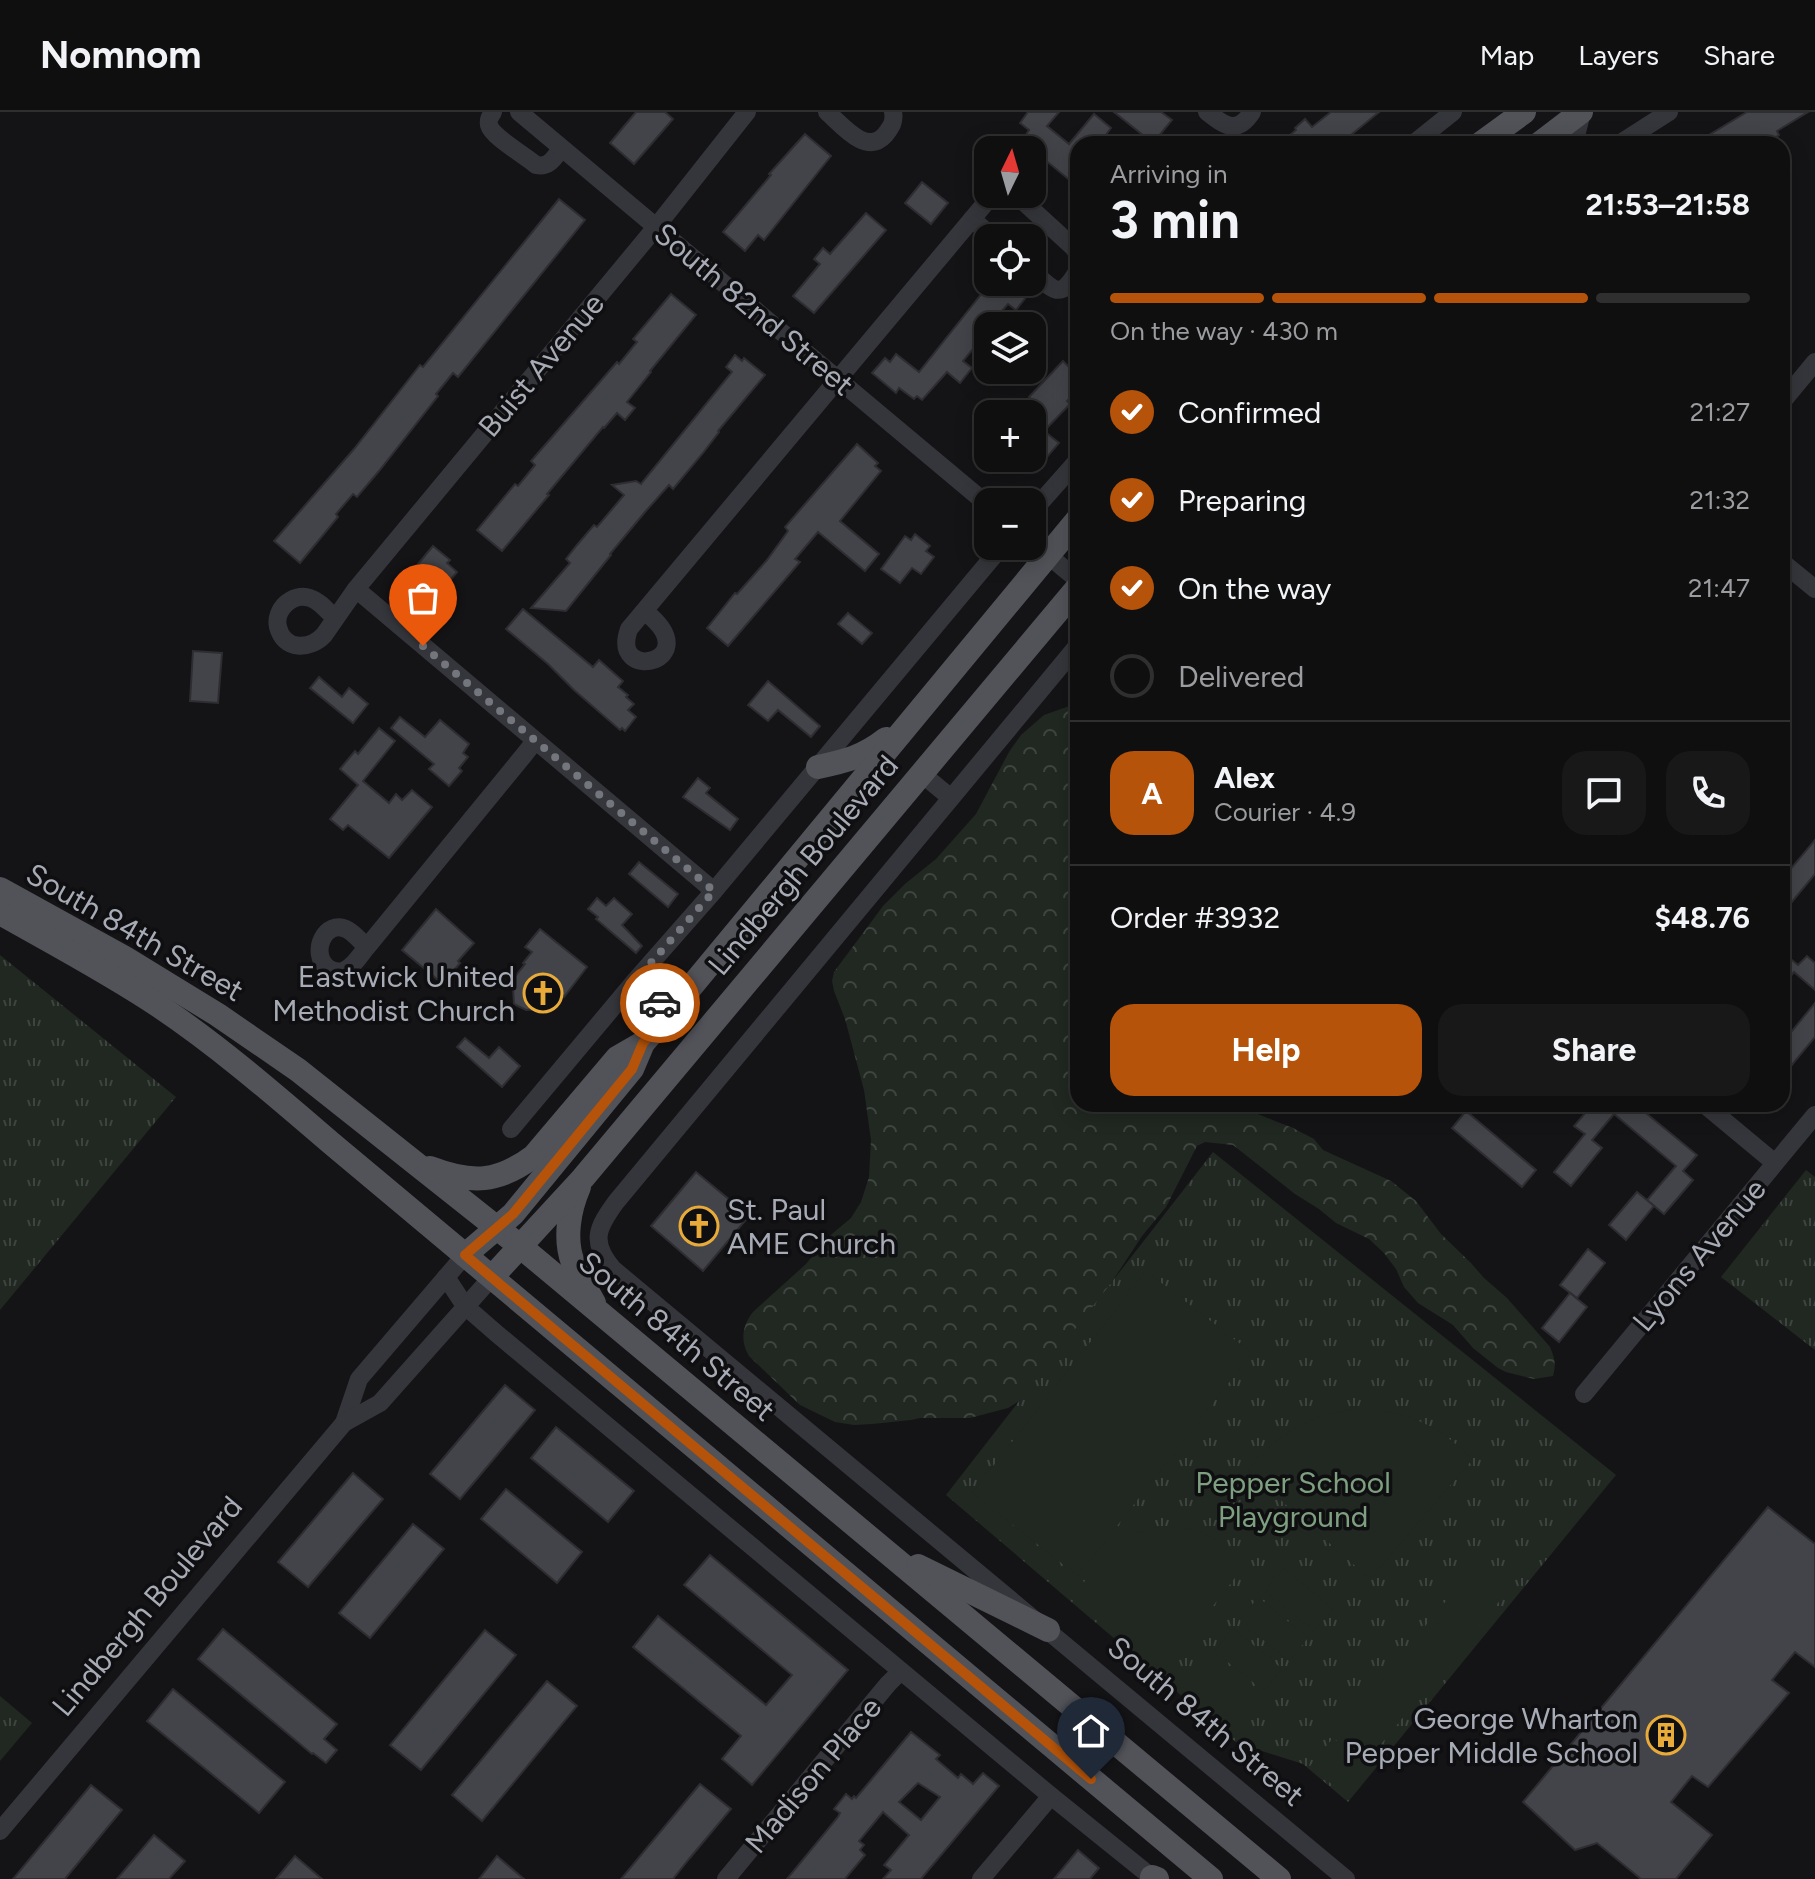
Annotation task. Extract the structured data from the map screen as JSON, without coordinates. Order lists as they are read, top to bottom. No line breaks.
{"streets":{"main road":["Lindbergh Boulevard","South 84th Street"],"street":["South 82nd Street","Buist Avenue","Lyons Avenue","Madison Place"]},"crossings":[["South 82nd Street","Buist Avenue"],["Lindbergh Boulevard","South 84th Street"]],"parks":["Pepper School Playground"],"places":{"church":["Eastwick United Methodist Church","St. Paul AME Church"],"building":["George Wharton Pepper Middle School"]},"north":"top","page":{"header":"Nomnom","nav":["Map","Layers","Share"],"map_buttons":["+","−"],"heading":["3 min","Arriving in","21:53–21:58"],"panel":["Alex","Courier · 4.9","Order #3932","$48.76"],"bar":"On the way · 430 m","list":[["Confirmed","21:27"],["Preparing","21:32"],["On the way","21:47"],"Delivered"],"round":"A","buttons":["Help","Share"]}}
